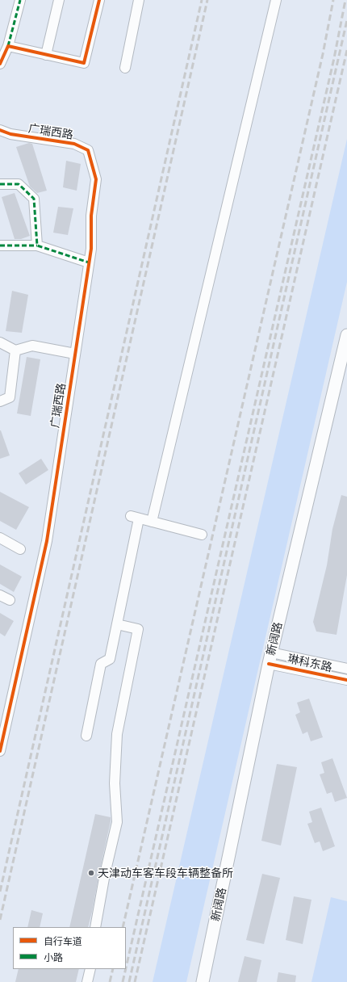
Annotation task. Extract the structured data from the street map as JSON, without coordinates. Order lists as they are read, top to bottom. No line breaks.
{"streets":{"main road":["新阔路"],"street":["广瑞西路","琳科东路"]},"crossings":[["新阔路","琳科东路"]],"places":["天津动车客车段车辆整备所"],"legend":["自行车道","小路"]}
